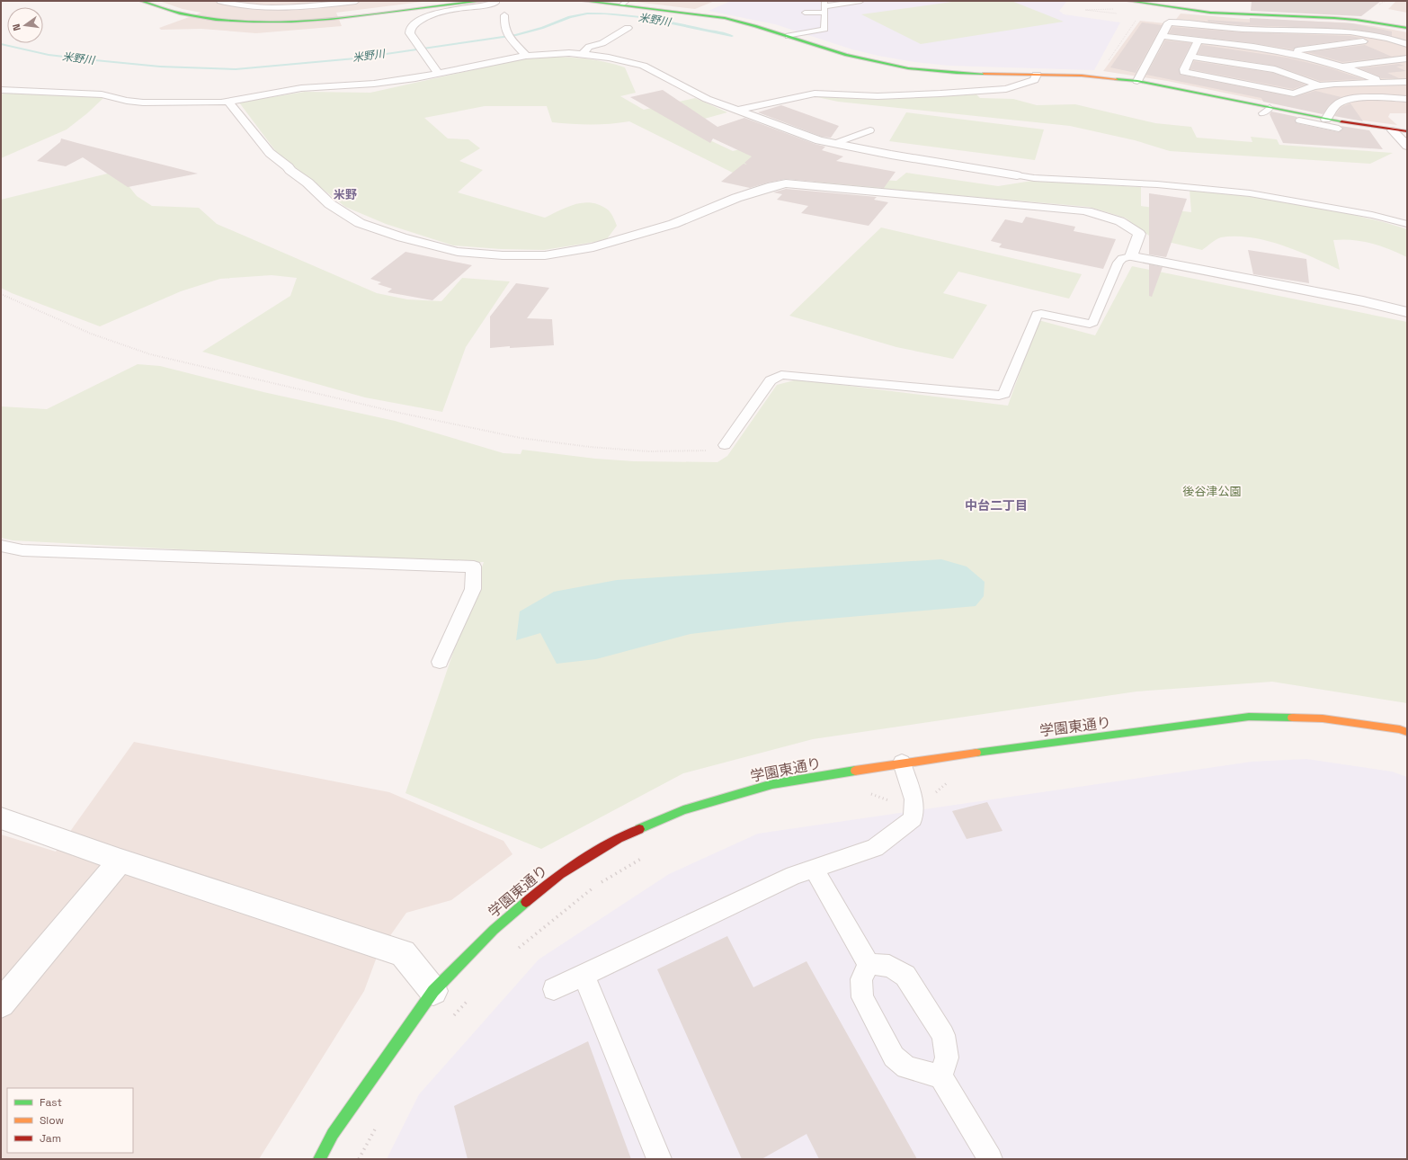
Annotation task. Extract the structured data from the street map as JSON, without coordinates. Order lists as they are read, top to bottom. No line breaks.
{"streets":{"street":["学園東通り"]},"districts":["米野","中台二丁目"],"water":["米野川"],"parks":["後谷津公園"],"legend":["Fast","Slow","Jam"],"north":"left"}
